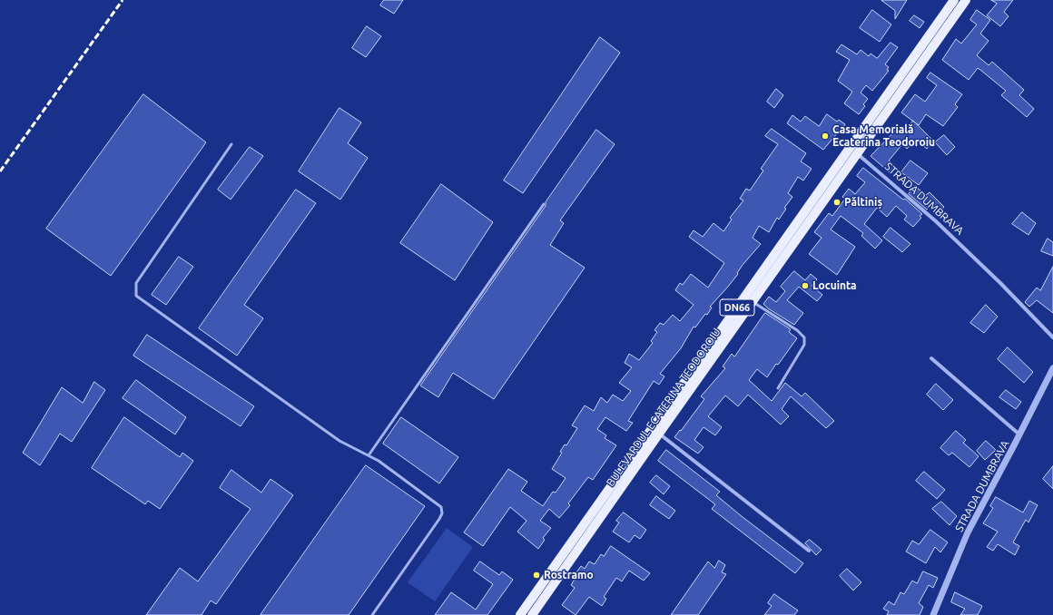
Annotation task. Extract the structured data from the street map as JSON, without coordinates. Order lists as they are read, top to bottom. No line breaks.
{"streets":{"main road":["DN66","BULEVARDUL ECATERINA TEODOROIU"],"street":["STRADA DUMBRAVA"]},"crossings":[["STRADA DUMBRAVA","BULEVARDUL ECATERINA TEODOROIU"]],"places":["Casa Memorială Ecaterina Teodoroiu","Păltiniș","Locuinta","Rostramo"]}
